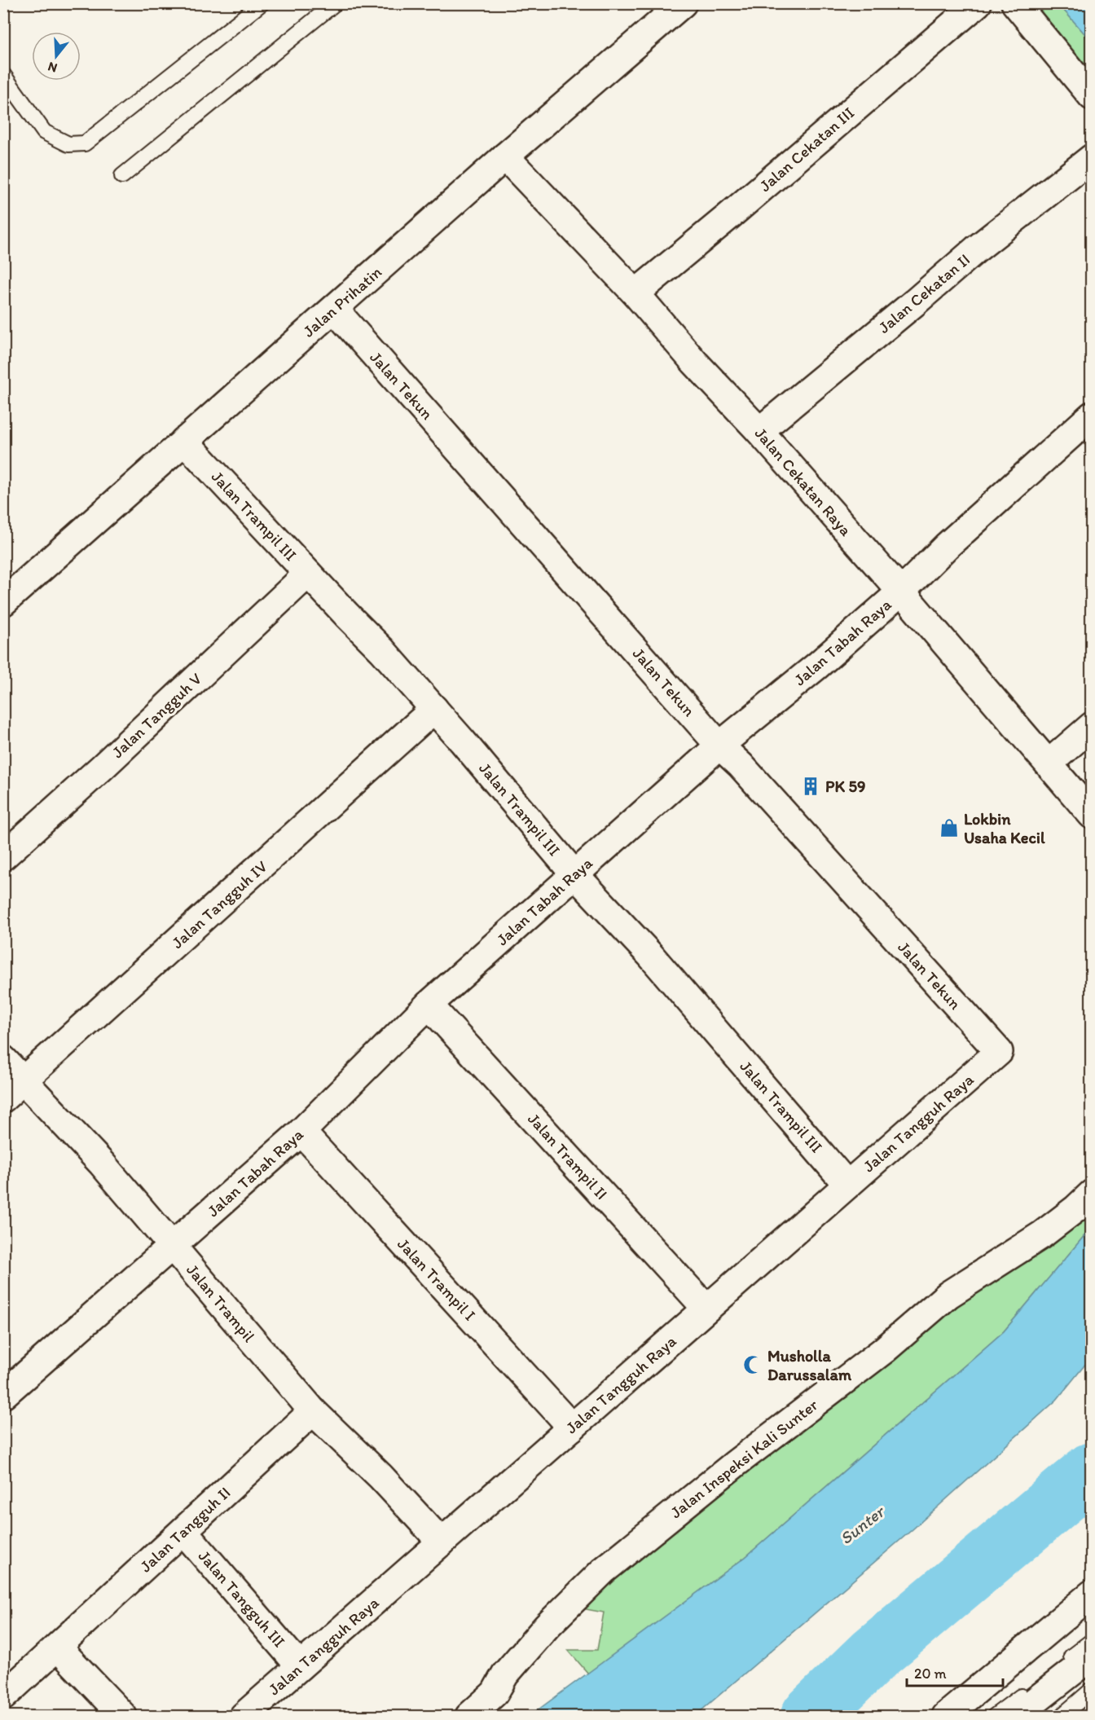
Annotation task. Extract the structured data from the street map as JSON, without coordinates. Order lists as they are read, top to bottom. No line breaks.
{"streets":{"main road":["Jalan Cekatan III","Jalan Cekatan II","Jalan Prihatin","Jalan Tekun","Jalan Cekatan Raya","Jalan Trampil III","Jalan Tabah Raya","Jalan Tangguh V","Jalan Tangguh IV","Jalan Tangguh Raya","Jalan Trampil II","Jalan Trampil I","Jalan Trampil","Jalan Inspeksi Kali Sunter","Jalan Tangguh II","Jalan Tangguh III"]},"crossings":[["Jalan Cekatan III","Jalan Cekatan Raya"],["Jalan Cekatan II","Jalan Cekatan Raya"],["Jalan Prihatin","Jalan Tekun"],["Jalan Prihatin","Jalan Cekatan Raya"],["Jalan Prihatin","Jalan Trampil III"],["Jalan Tekun","Jalan Tabah Raya"],["Jalan Tekun","Jalan Tangguh Raya"],["Jalan Cekatan Raya","Jalan Tabah Raya"],["Jalan Trampil III","Jalan Tabah Raya"],["Jalan Trampil III","Jalan Tangguh V"],["Jalan Trampil III","Jalan Tangguh IV"],["Jalan Trampil III","Jalan Tangguh Raya"],["Jalan Tabah Raya","Jalan Trampil II"],["Jalan Tabah Raya","Jalan Trampil I"],["Jalan Tabah Raya","Jalan Trampil"],["Jalan Tangguh IV","Jalan Trampil"],["Jalan Tangguh Raya","Jalan Trampil II"],["Jalan Tangguh Raya","Jalan Trampil I"],["Jalan Tangguh Raya","Jalan Trampil"],["Jalan Tangguh Raya","Jalan Tangguh III"],["Jalan Trampil","Jalan Tangguh II"],["Jalan Tangguh II","Jalan Tangguh III"]],"water":["Sunter"],"places":{"building":["PK 59"],"shop":["Lokbin Usaha Kecil"],"mosque":["Musholla Darussalam"]},"scale_bar":"20 m","north":"bottom"}
